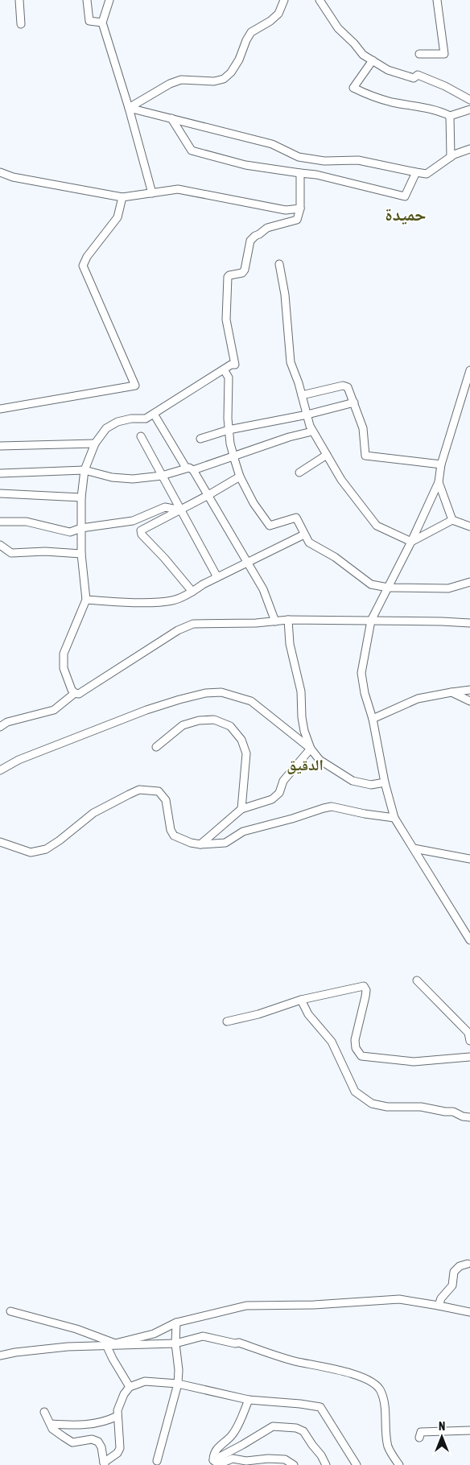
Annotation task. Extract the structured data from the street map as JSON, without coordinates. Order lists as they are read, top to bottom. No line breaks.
{"districts":["حميدة","الدقيق"],"north":"top"}
